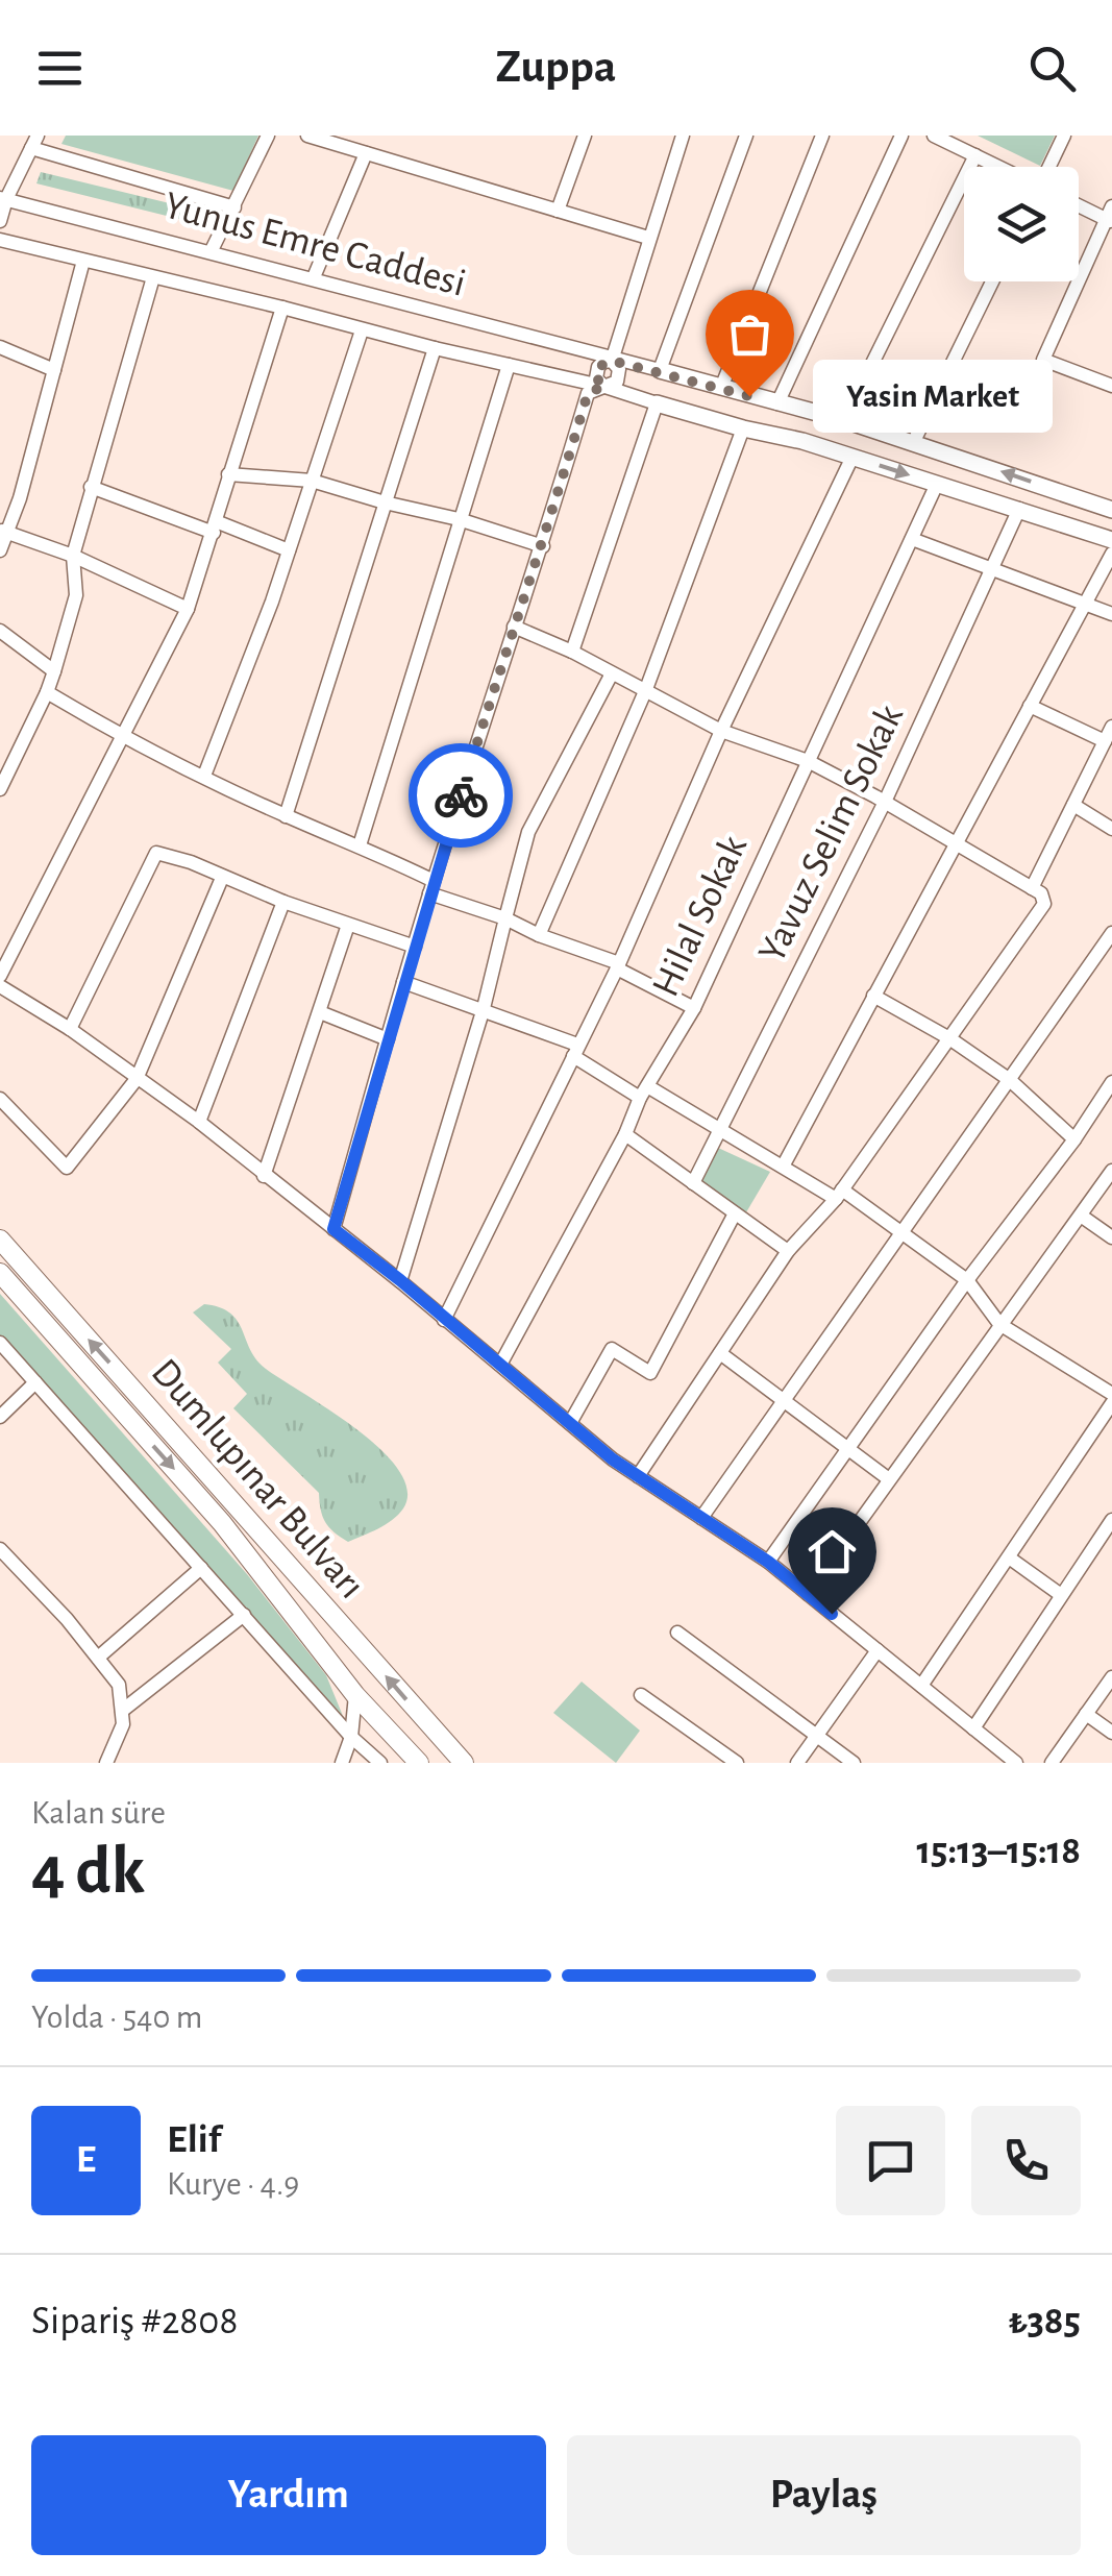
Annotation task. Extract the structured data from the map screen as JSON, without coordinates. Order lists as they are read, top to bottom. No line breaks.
{"streets":{"main road":["Dumlupınar Bulvarı"],"street":["Yunus Emre Caddesi","Yavuz Selim Sokak","Hilal Sokak"]},"places":["Yasin Market"],"page":{"header":"Zuppa","bubble":"Yasin Market","heading":["4 dk","Kalan süre","15:13–15:18"],"panel":["Elif","Kurye · 4.9","Sipariş #2808","₺385"],"bar":"Yolda · 540 m","round":"E","buttons":["Yardım","Paylaş"]}}
